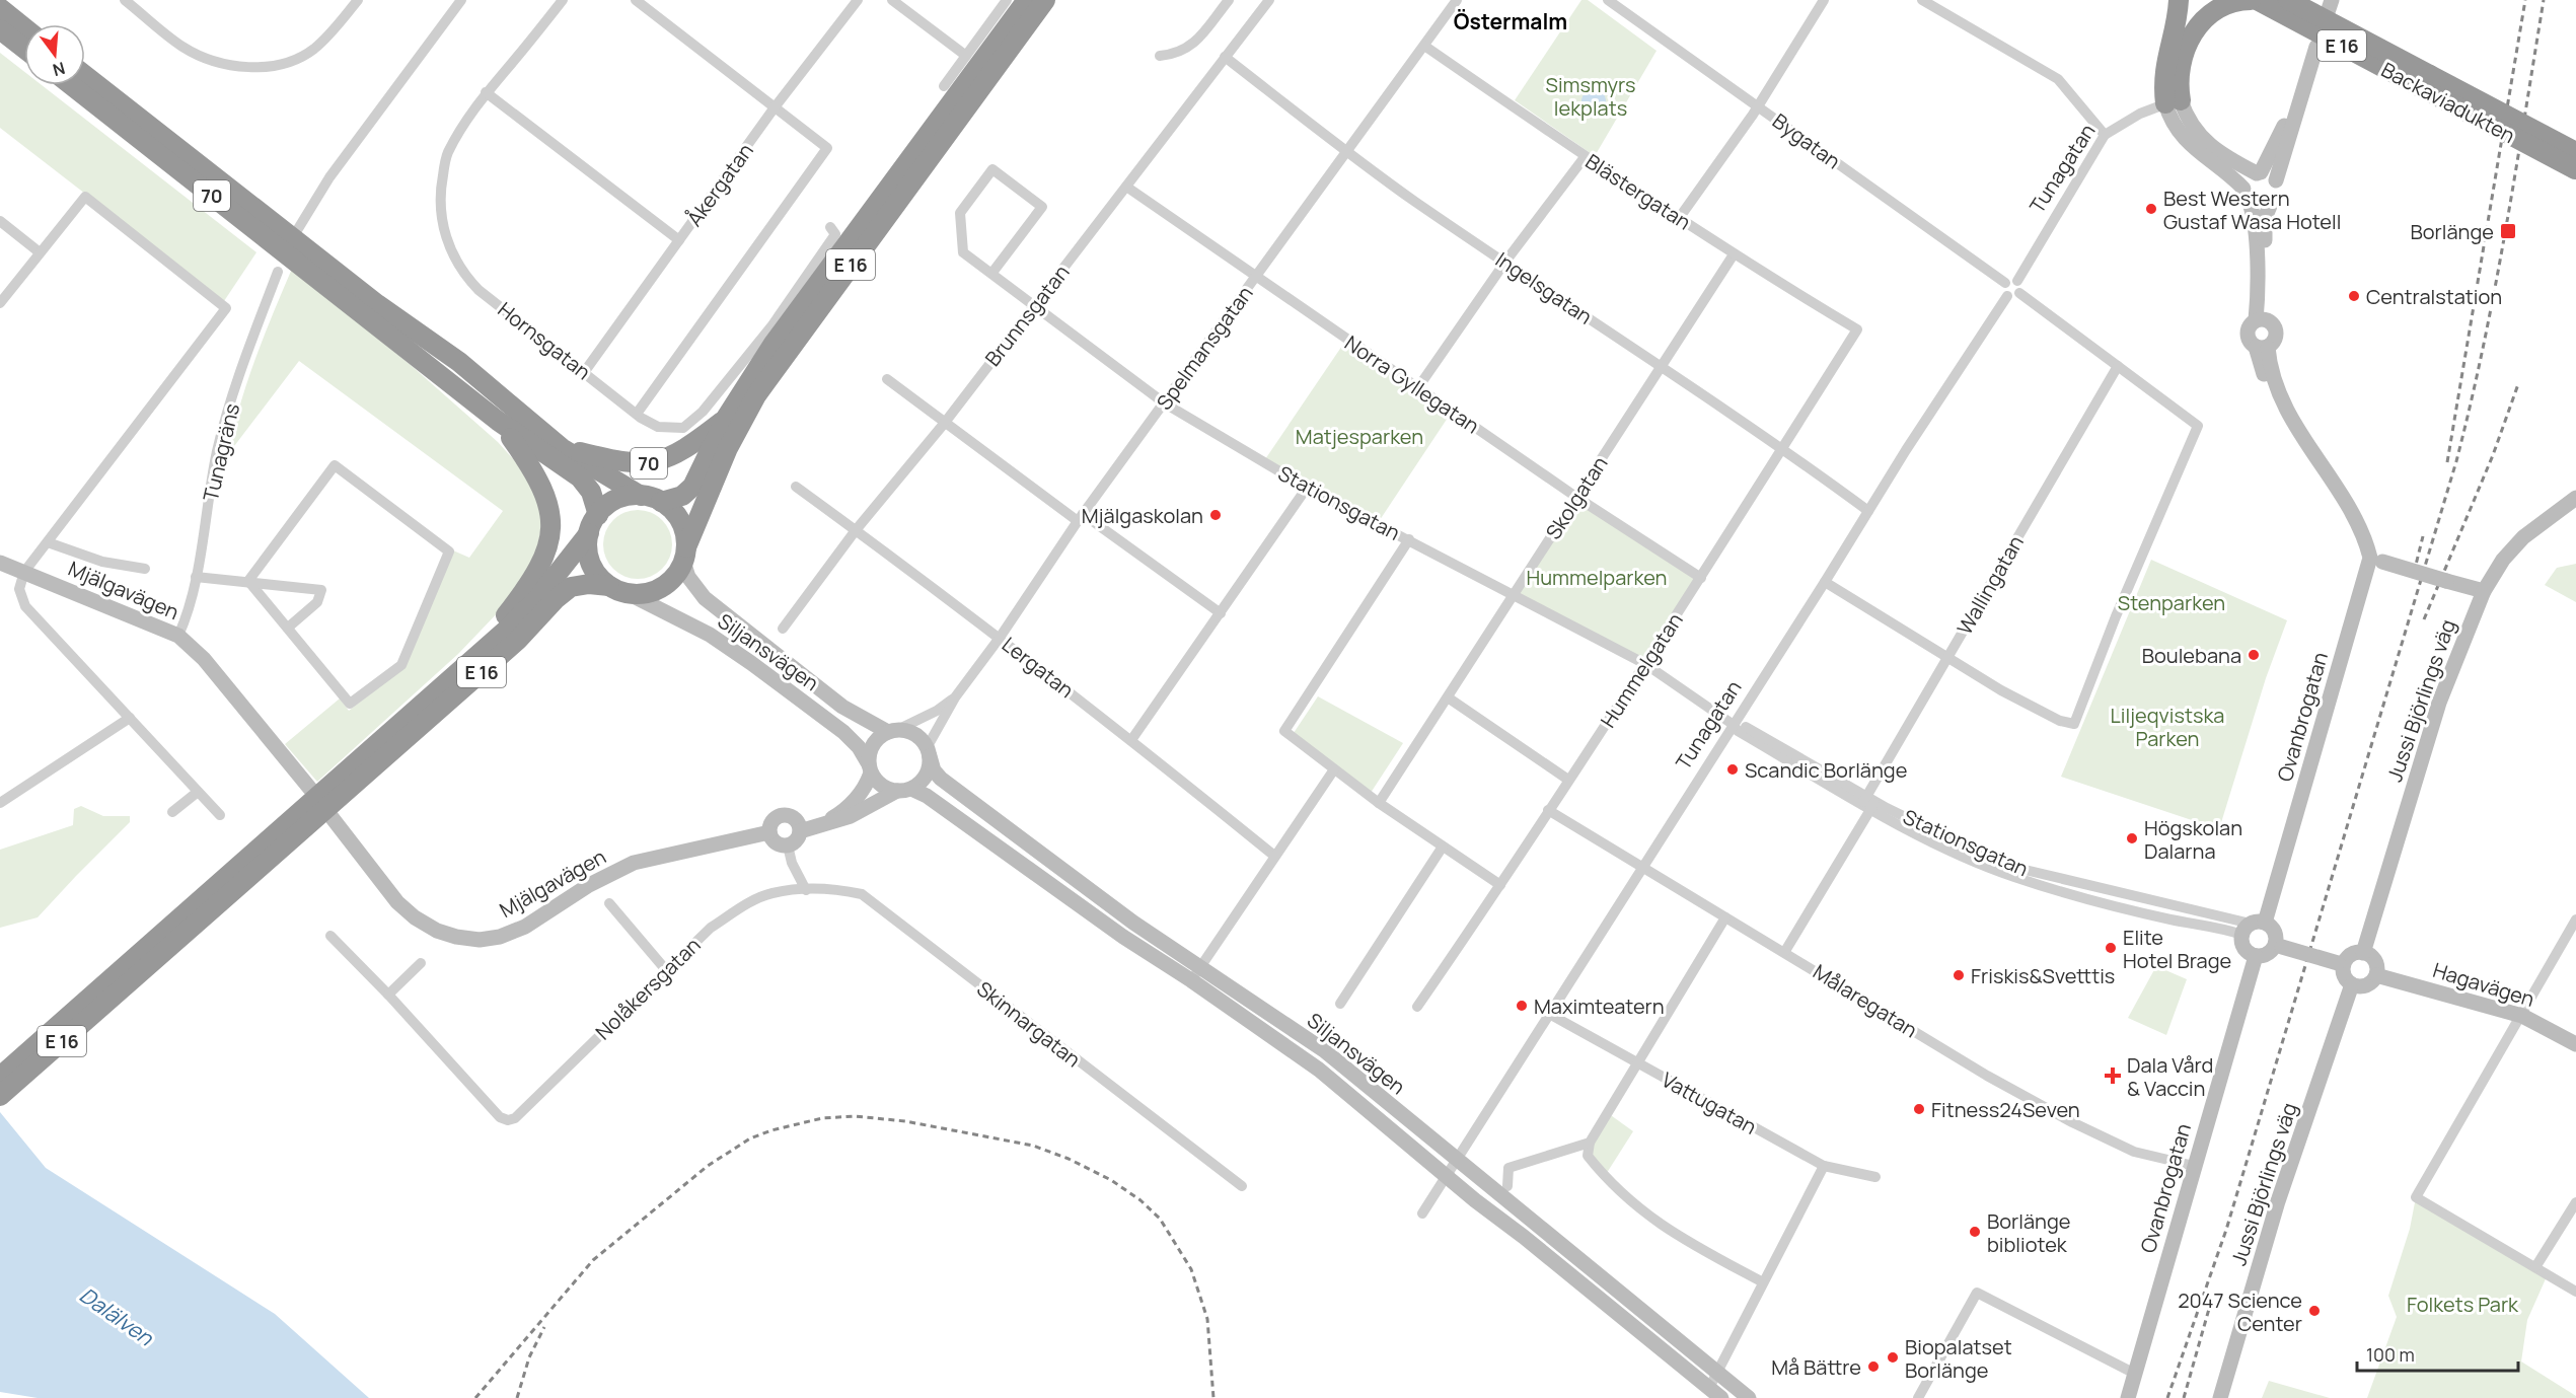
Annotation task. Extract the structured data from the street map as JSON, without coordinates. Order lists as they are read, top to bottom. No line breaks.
{"streets":{"highway":["E 16","Backaviadukten","70"],"street":["Bygatan","Tunagatan","Åkergatan","Blästergatan","Ingelsgatan","Brunnsgatan","Hornsgatan","Spelmansgatan","Norra Gyllegatan","Tunagräns","Skolgatan","Stationsgatan","Wallingatan","Mjälgavägen","Siljansvägen","Lergatan","Hummelgatan","Jussi Björlings väg","Ovanbrogatan","Hagavägen","Nolåkersgatan","Målaregatan","Skinnargatan","Vattugatan"]},"crossings":[["E 16","70"],["E 16","Siljansvägen"],["Bygatan","Tunagatan"],["Tunagatan","Ingelsgatan"],["Tunagatan","Stationsgatan"],["Tunagatan","Siljansvägen"],["Tunagatan","Målaregatan"],["Tunagatan","Vattugatan"],["Åkergatan","Hornsgatan"],["Blästergatan","Spelmansgatan"],["Blästergatan","Skolgatan"],["Blästergatan","Hummelgatan"],["70","Siljansvägen"],["Ingelsgatan","Brunnsgatan"],["Ingelsgatan","Spelmansgatan"],["Ingelsgatan","Skolgatan"],["Ingelsgatan","Hummelgatan"],["Brunnsgatan","Norra Gyllegatan"],["Brunnsgatan","Stationsgatan"],["Brunnsgatan","Lergatan"],["Spelmansgatan","Norra Gyllegatan"],["Spelmansgatan","Stationsgatan"],["Spelmansgatan","Siljansvägen"],["Spelmansgatan","Lergatan"],["Norra Gyllegatan","Skolgatan"],["Norra Gyllegatan","Hummelgatan"],["Tunagräns","Mjälgavägen"],["Skolgatan","Stationsgatan"],["Stationsgatan","Wallingatan"],["Stationsgatan","Hummelgatan"],["Stationsgatan","Ovanbrogatan"],["Wallingatan","Målaregatan"],["Hummelgatan","Målaregatan"],["Jussi Björlings väg","Hagavägen"],["Ovanbrogatan","Målaregatan"],["Nolåkersgatan","Skinnargatan"]],"districts":["Östermalm"],"water":["Dalälven"],"parks":["Simsmyrs lekplats","Matjesparken","Hummelparken","Stenparken","Liljeqvistska Parken","Folkets Park"],"places":{"other":["Best Western Gustaf Wasa Hotell","Centralstation","Mjälgaskolan","Boulebana","Scandic Borlänge","Högskolan Dalarna","Elite Hotel Brage","Friskis&Svetttis","Maximteatern","Fitness24Seven","Borlänge bibliotek","2047 Science Center","Biopalatset Borlänge","Må Bättre"],"transit":["Borlänge"],"health":["Dala Vård & Vaccin"]},"scale_bar":"100 m","north":"bottom"}
